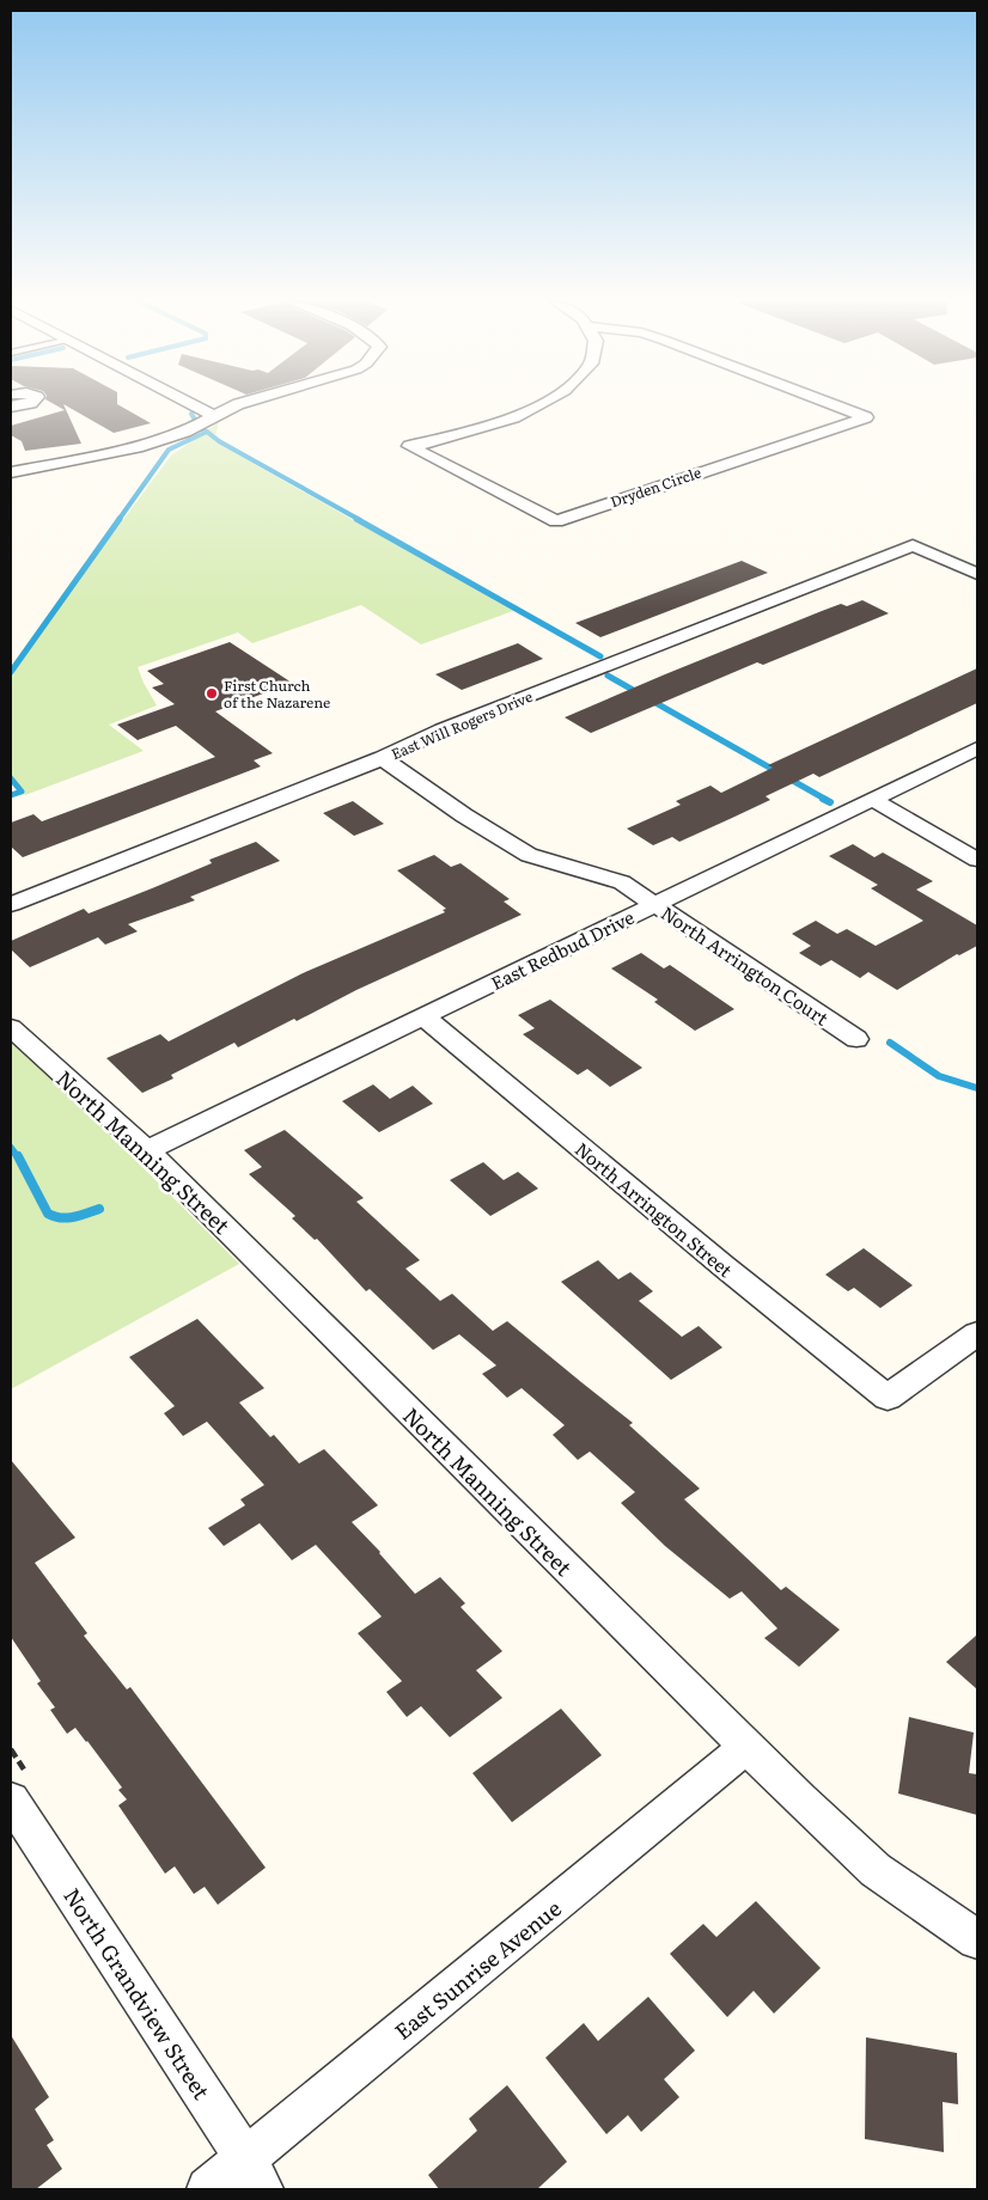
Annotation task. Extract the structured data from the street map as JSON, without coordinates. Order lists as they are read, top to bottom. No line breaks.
{"streets":{"street":["Dryden Circle","East Will Rogers Drive","East Redbud Drive","North Arrington Court","North Manning Street","North Arrington Street","East Sunrise Avenue","North Grandview Street"]},"crossings":[["East Will Rogers Drive","North Arrington Court"],["East Redbud Drive","North Arrington Court"],["East Redbud Drive","North Manning Street"],["East Redbud Drive","North Arrington Street"],["North Manning Street","East Sunrise Avenue"],["East Sunrise Avenue","North Grandview Street"]],"places":["First Church of the Nazarene"]}
